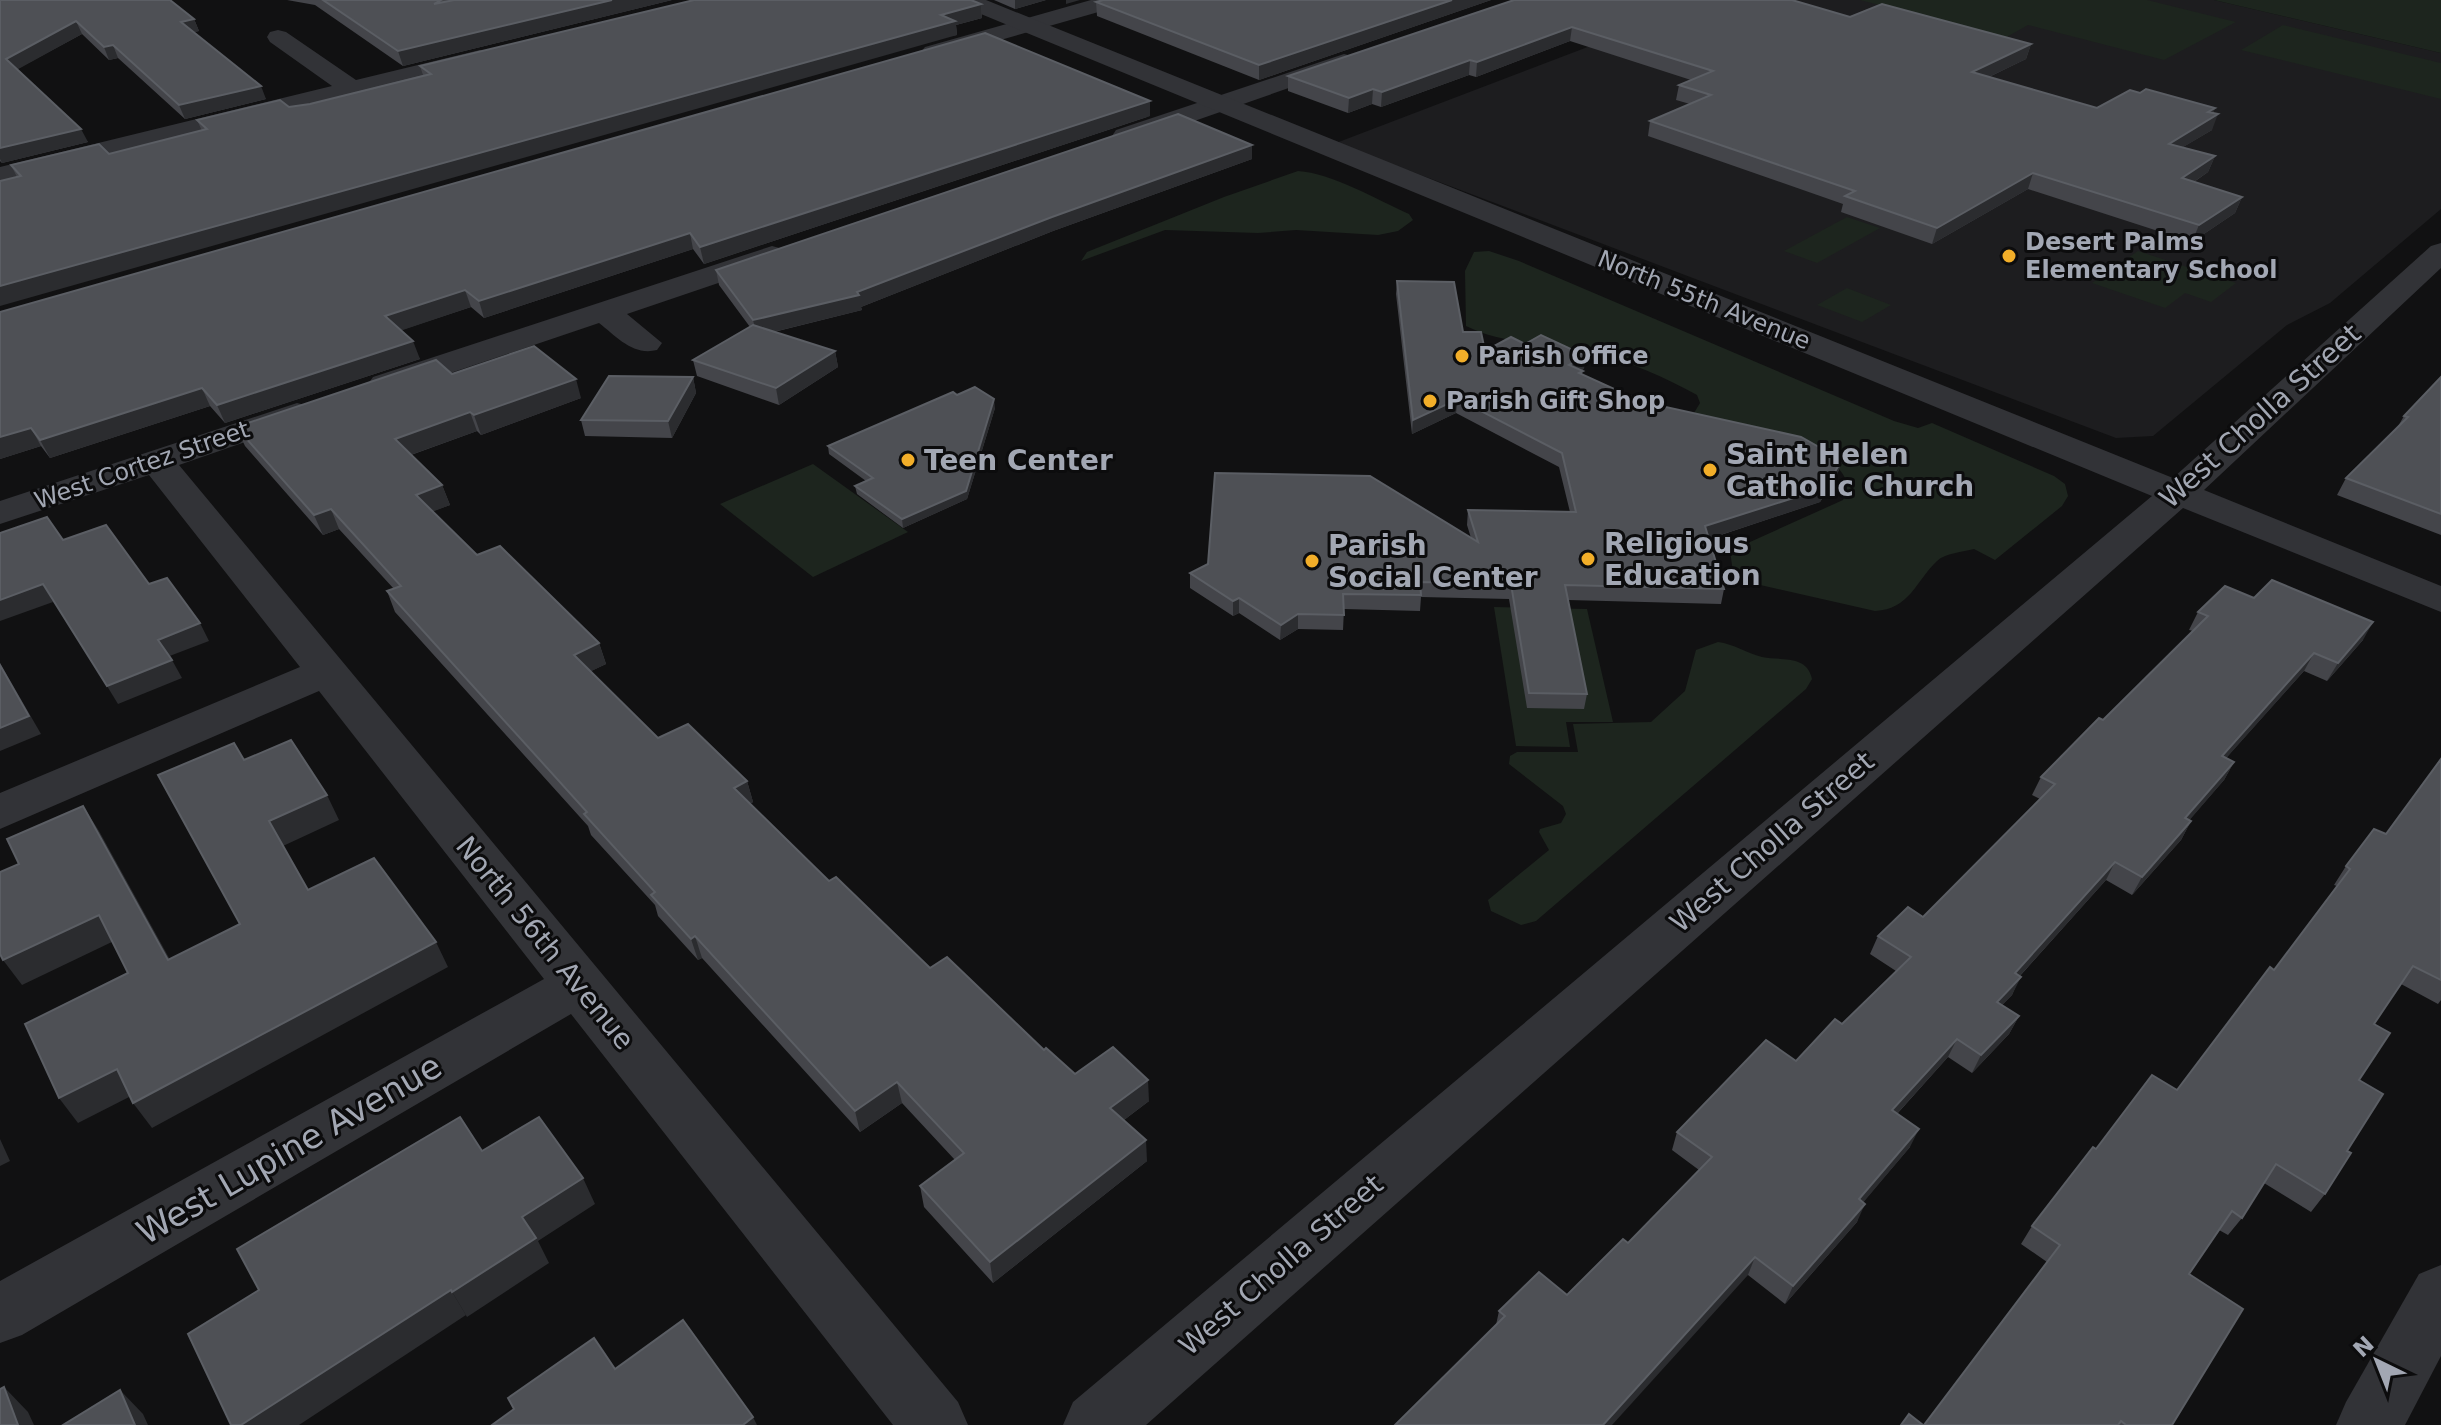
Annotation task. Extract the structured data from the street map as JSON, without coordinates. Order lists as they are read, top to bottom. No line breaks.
{"streets":{"street":["North 55th Avenue","West Cholla Street","West Cortez Street","North 56th Avenue","West Lupine Avenue"]},"crossings":[["North 55th Avenue","West Cholla Street"],["West Cortez Street","North 56th Avenue"],["North 56th Avenue","West Lupine Avenue"]],"places":["Desert Palms Elementary School","Parish Office","Parish Gift Shop","Teen Center","Saint Helen Catholic Church","Religious Education","Parish Social Center"],"north":"top left"}
